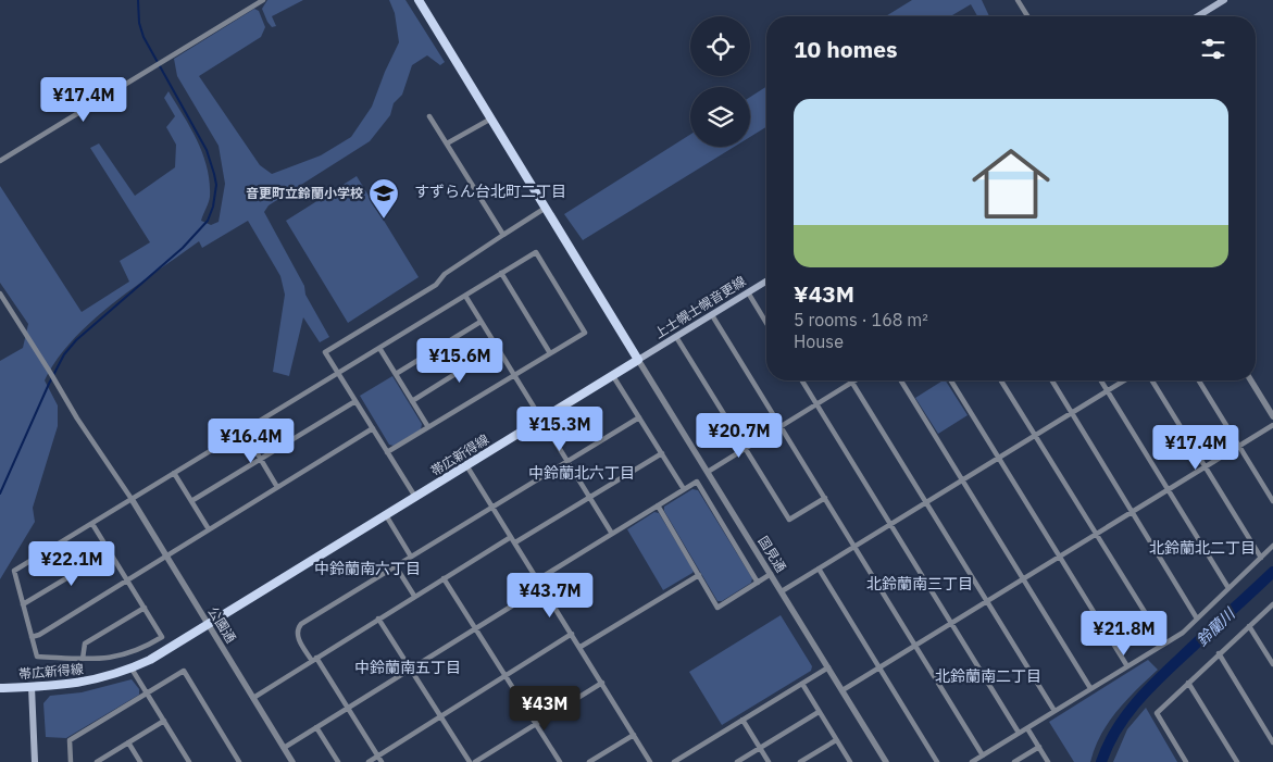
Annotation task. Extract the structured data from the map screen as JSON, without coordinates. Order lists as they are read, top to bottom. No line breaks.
{"streets":{"main road":["上士幌士幌音更線","帯広新得線"],"street":["国見通","公園通"]},"crossings":[["上士幌士幌音更線","帯広新得線"],["上士幌士幌音更線","国見通"],["帯広新得線","国見通"],["帯広新得線","公園通"]],"districts":["すずらん台北町二丁目","中鈴蘭北六丁目","北鈴蘭北二丁目","中鈴蘭南六丁目","北鈴蘭南三丁目","中鈴蘭南五丁目","北鈴蘭南二丁目"],"water":["鈴蘭川"],"places":{"school or university":["音更町立鈴蘭小学校"]},"page":{"heading":"10 homes","price":["¥17.4M","¥15.6M","¥15.3M","¥20.7M","¥16.4M","¥17.4M","¥22.1M","¥43.7M","¥21.8M","¥43M"],"list":[{"name":"¥43M","note":"5 rooms · 168 m² · House"}]}}
